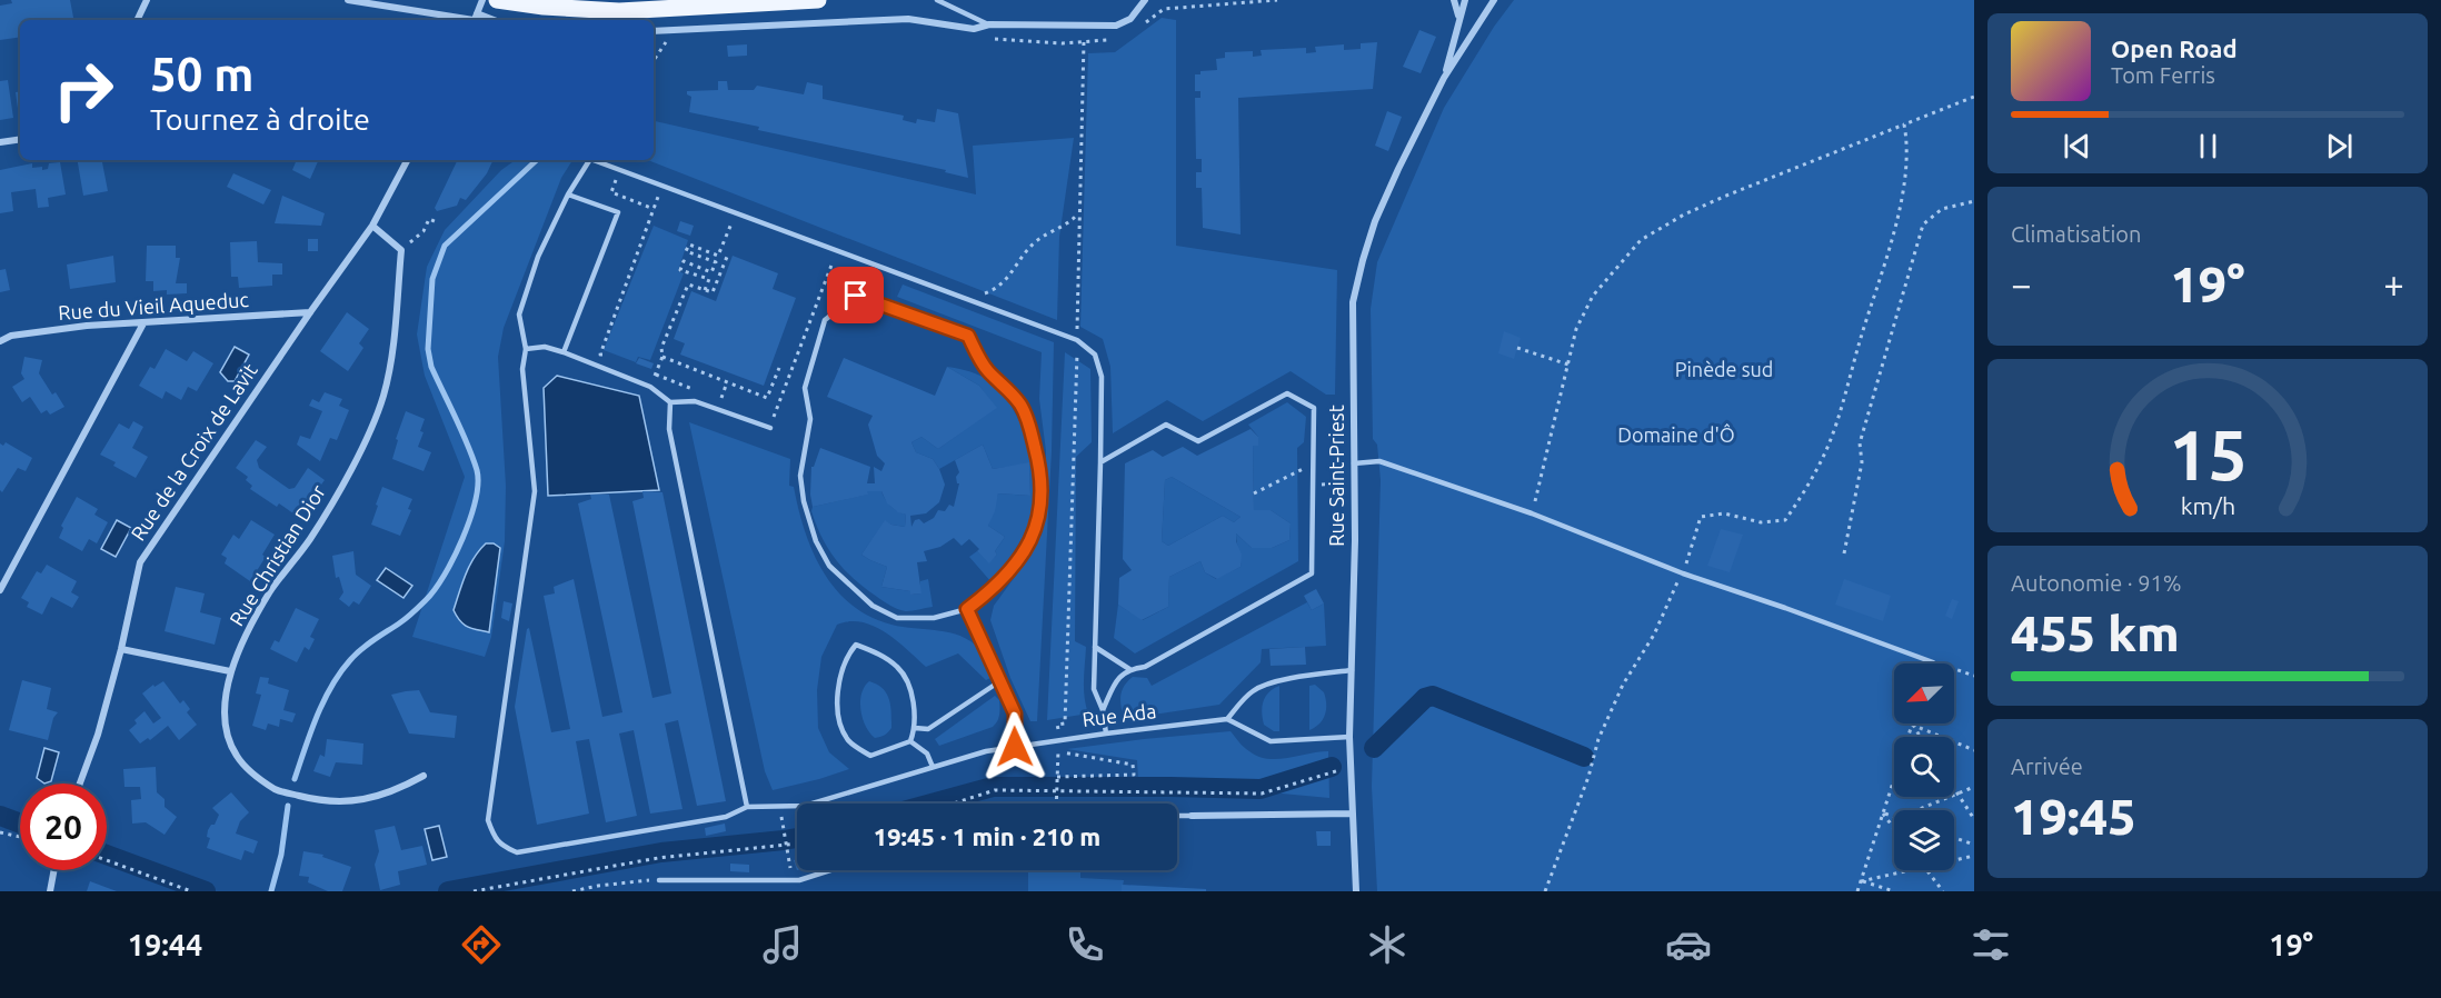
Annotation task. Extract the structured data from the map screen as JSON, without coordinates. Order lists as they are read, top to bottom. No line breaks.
{"streets":{"street":["Rue du Vieil Aqueduc","Rue de la Croix de Lavit","Rue Saint-Priest","Rue Christian Dior"],"lane":["Rue Ada"]},"crossings":[["Rue du Vieil Aqueduc","Rue de la Croix de Lavit"]],"parks":["Pinède sud","Domaine d'Ô"],"north":"bottom left","page":{"turn":["50 m","Tournez à droite"],"song":["Open Road","Tom Ferris"],"tile":["Climatisation",["Autonomie · 91%","455 km"],["Arrivée","19:45"]],"heat":["−","19°","+"],"limit":"20","trip":"19:45 · 1 min · 210 m","tabs":["19:44","19°"],"gauge":["15","km/h"]}}
